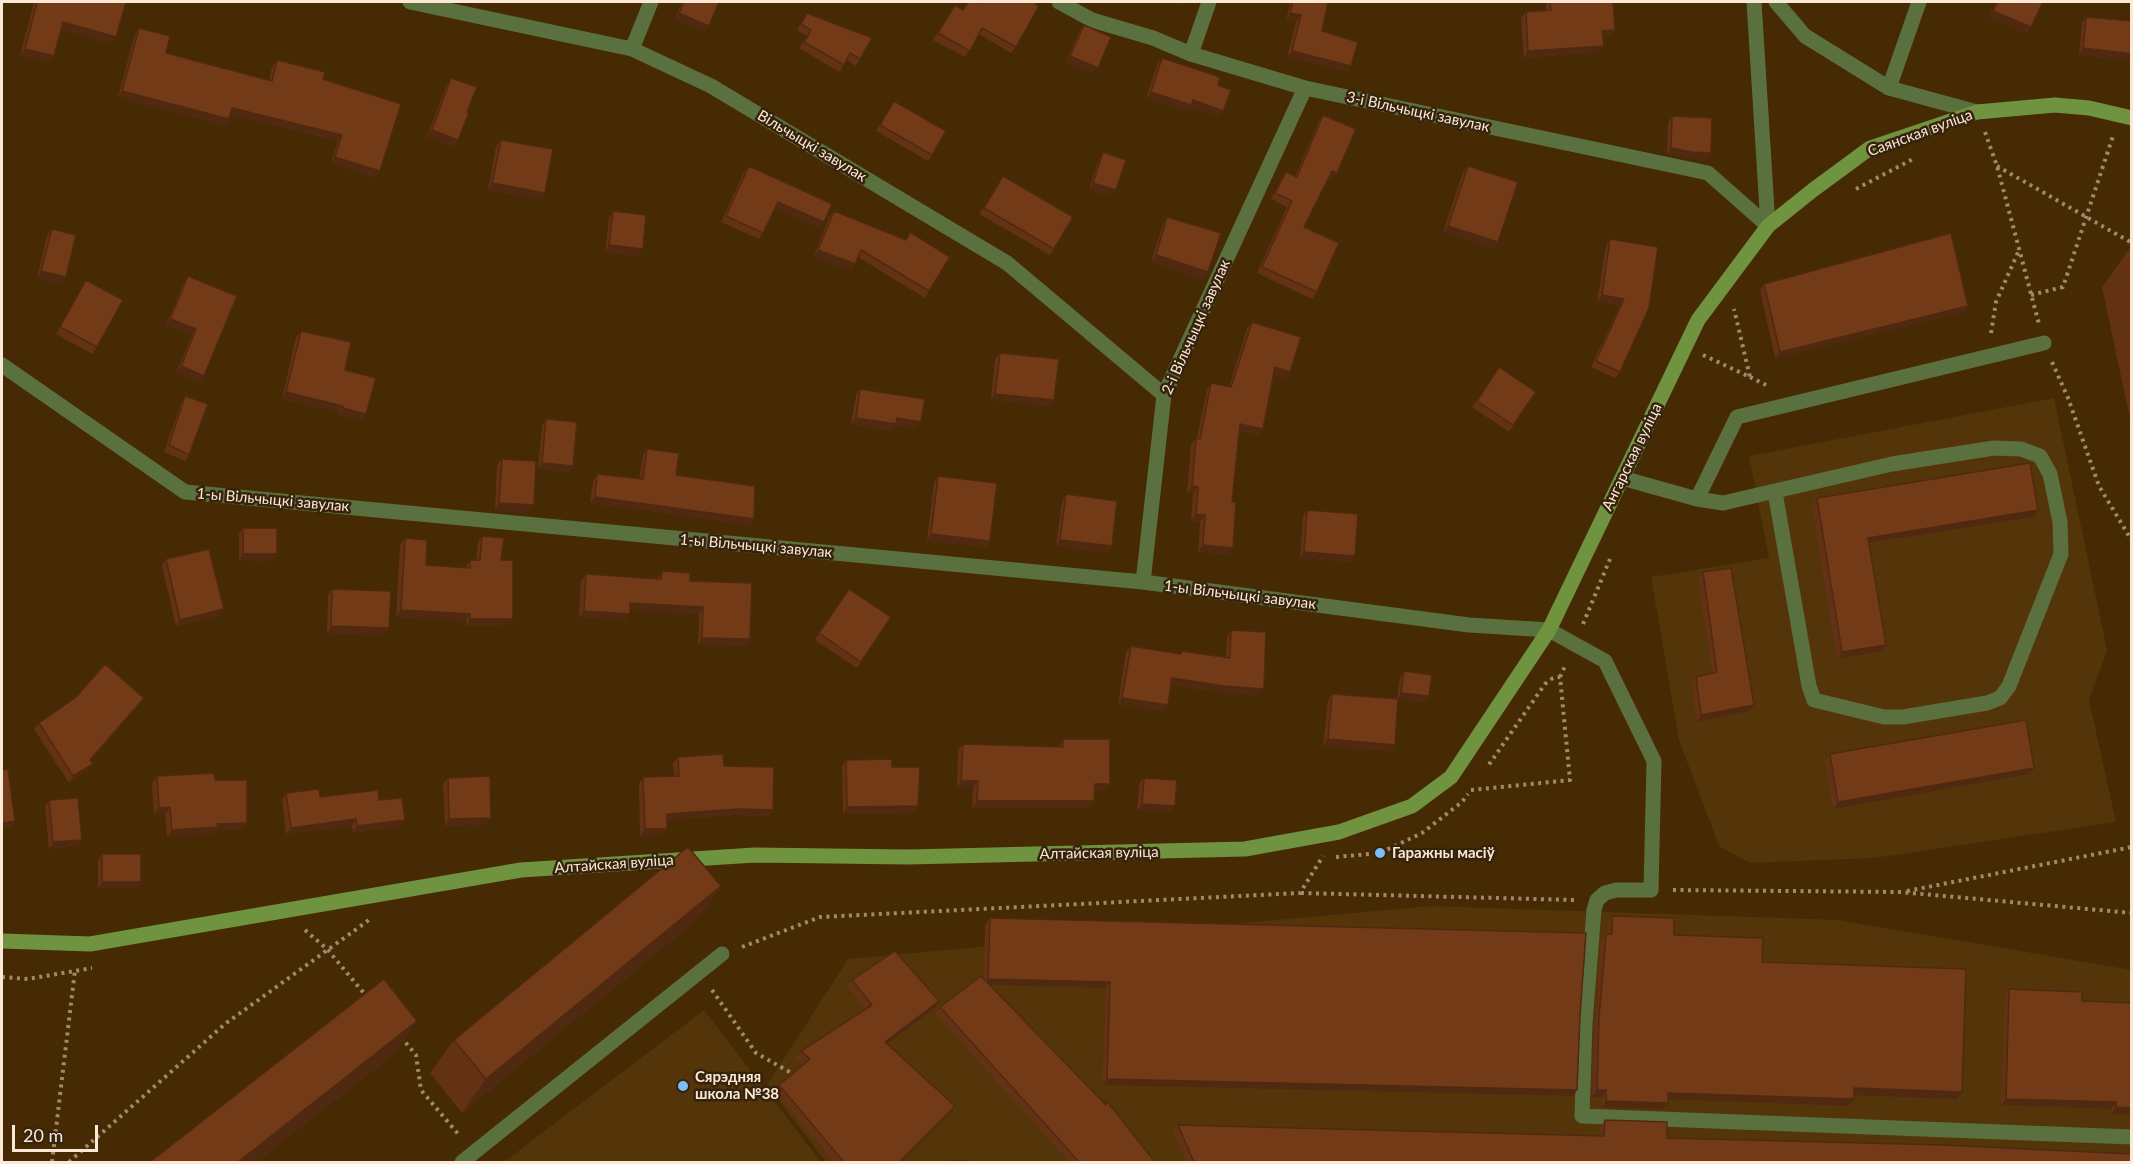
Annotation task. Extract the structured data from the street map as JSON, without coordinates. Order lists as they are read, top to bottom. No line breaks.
{"streets":{"main road":["Саянская вуліца","Ангарская вуліца","Алтайская вуліца"],"street":["3-і Вільчыцкі завулак","Вільчыцкі завулак","2-і Вільчыцкі завулак","1-ы Вільчыцкі завулак"]},"crossings":[["3-і Вільчыцкі завулак","Саянская вуліца"],["3-і Вільчыцкі завулак","2-і Вільчыцкі завулак"],["3-і Вільчыцкі завулак","Ангарская вуліца"],["Саянская вуліца","Ангарская вуліца"],["Вільчыцкі завулак","2-і Вільчыцкі завулак"],["2-і Вільчыцкі завулак","1-ы Вільчыцкі завулак"],["Ангарская вуліца","1-ы Вільчыцкі завулак"],["Ангарская вуліца","Алтайская вуліца"]],"places":["Гаражны масіў","Сярэдняя школа №38"],"scale_bar":"20 m"}
